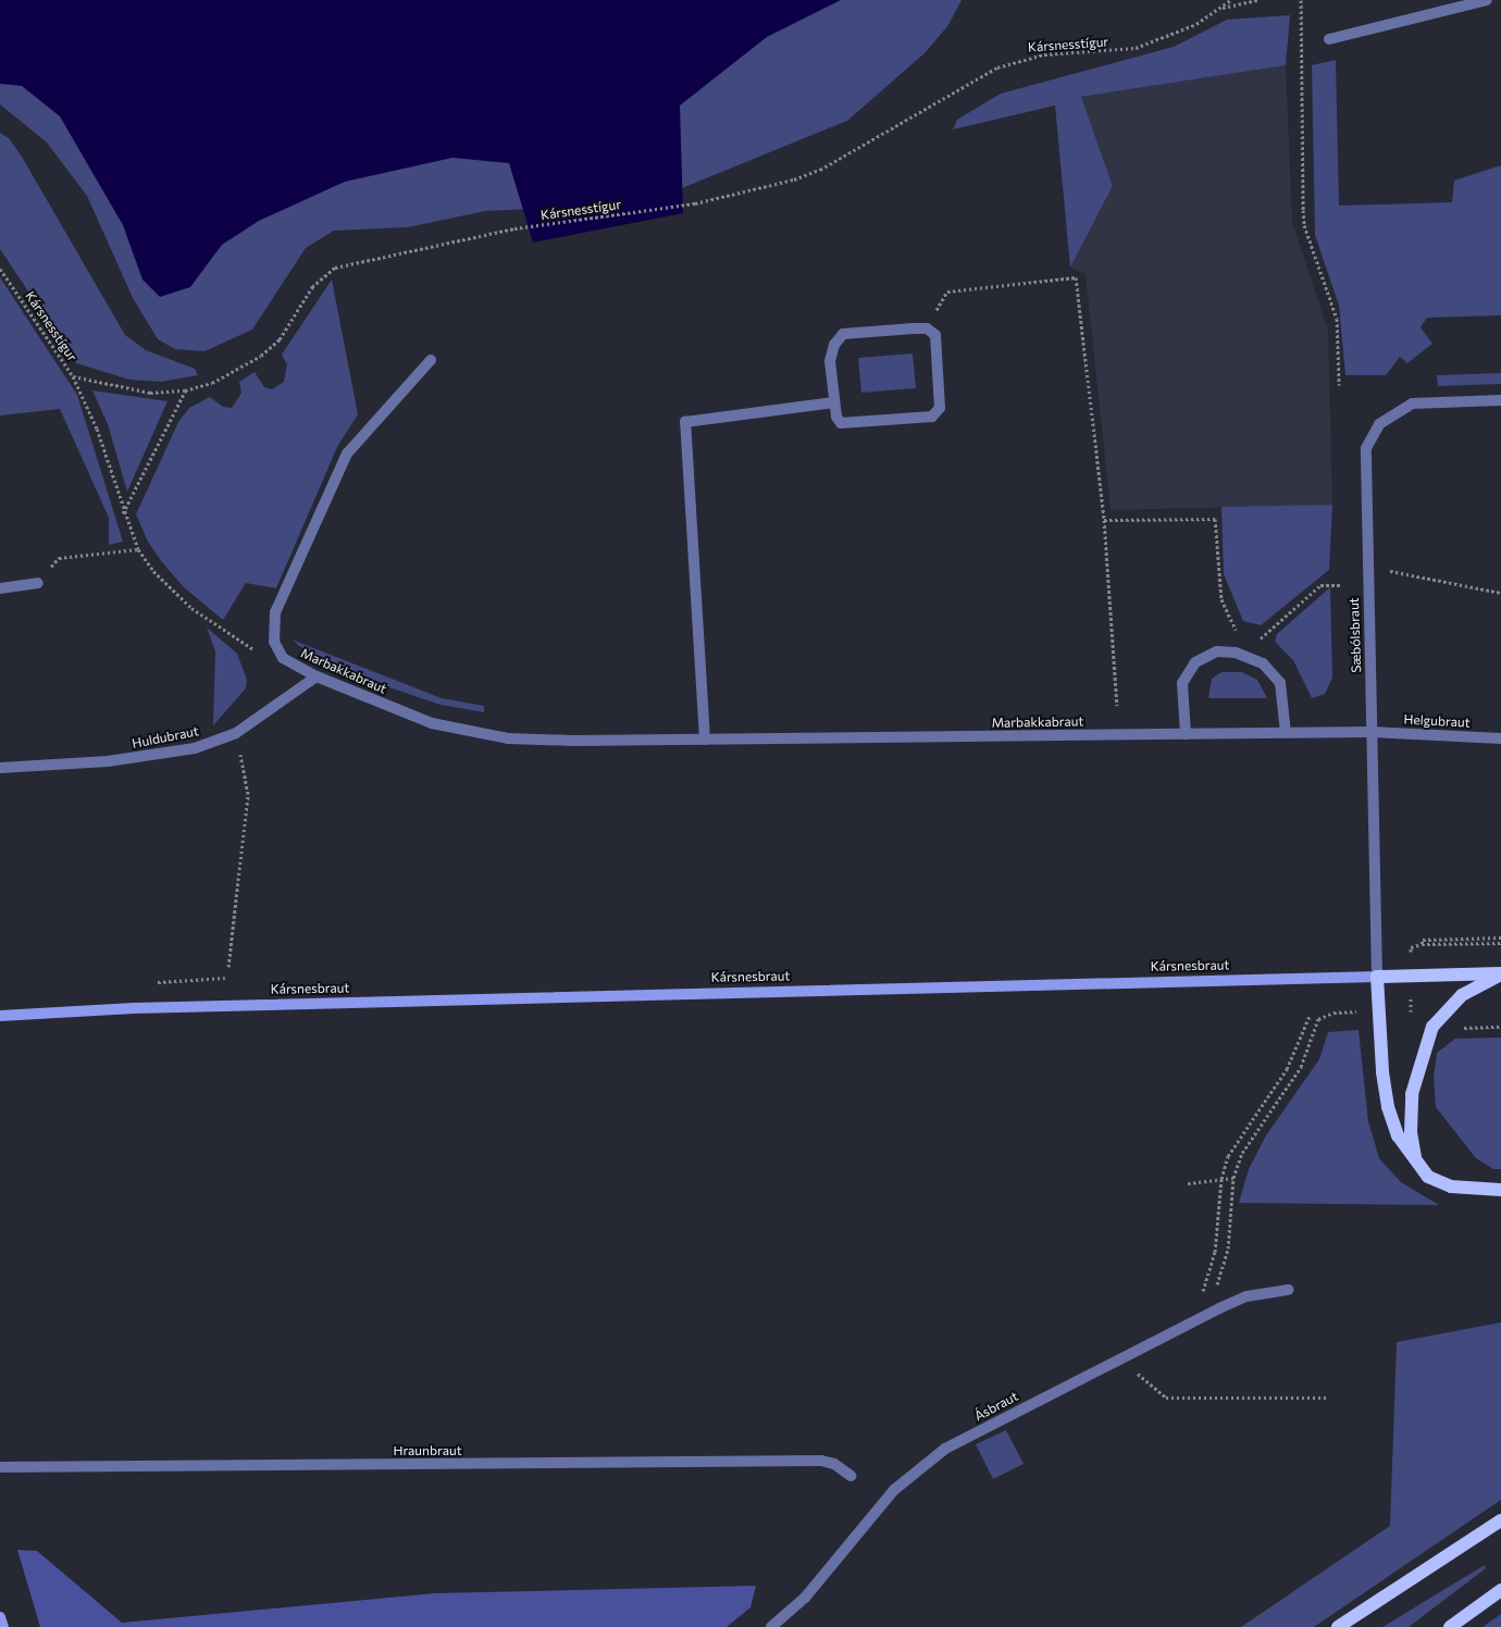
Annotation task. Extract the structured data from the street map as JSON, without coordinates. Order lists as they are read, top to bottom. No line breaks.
{"streets":{"main road":["Kársnesbraut"],"street":["Sæbólsbraut","Marbakkabraut","Helgubraut","Huldubraut","Ásbraut","Hraunbraut"],"path":["Kársnesstígur"]},"crossings":[["Sæbólsbraut","Marbakkabraut"],["Sæbólsbraut","Helgubraut"],["Sæbólsbraut","Kársnesbraut"],["Marbakkabraut","Helgubraut"],["Marbakkabraut","Huldubraut"]]}
